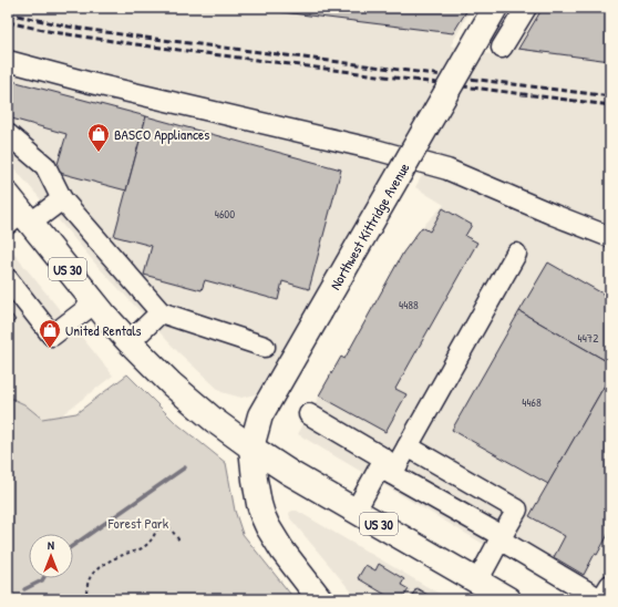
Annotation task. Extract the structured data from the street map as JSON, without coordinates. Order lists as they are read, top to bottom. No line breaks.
{"streets":{"main road":["Northwest Kittridge Avenue","US 30"]},"crossings":[["Northwest Kittridge Avenue","US 30"]],"parks":["Forest Park"],"places":{"shop":["BASCO Appliances","United Rentals"]},"house_numbers":["4600","4488","4472","4468"],"north":"top"}
